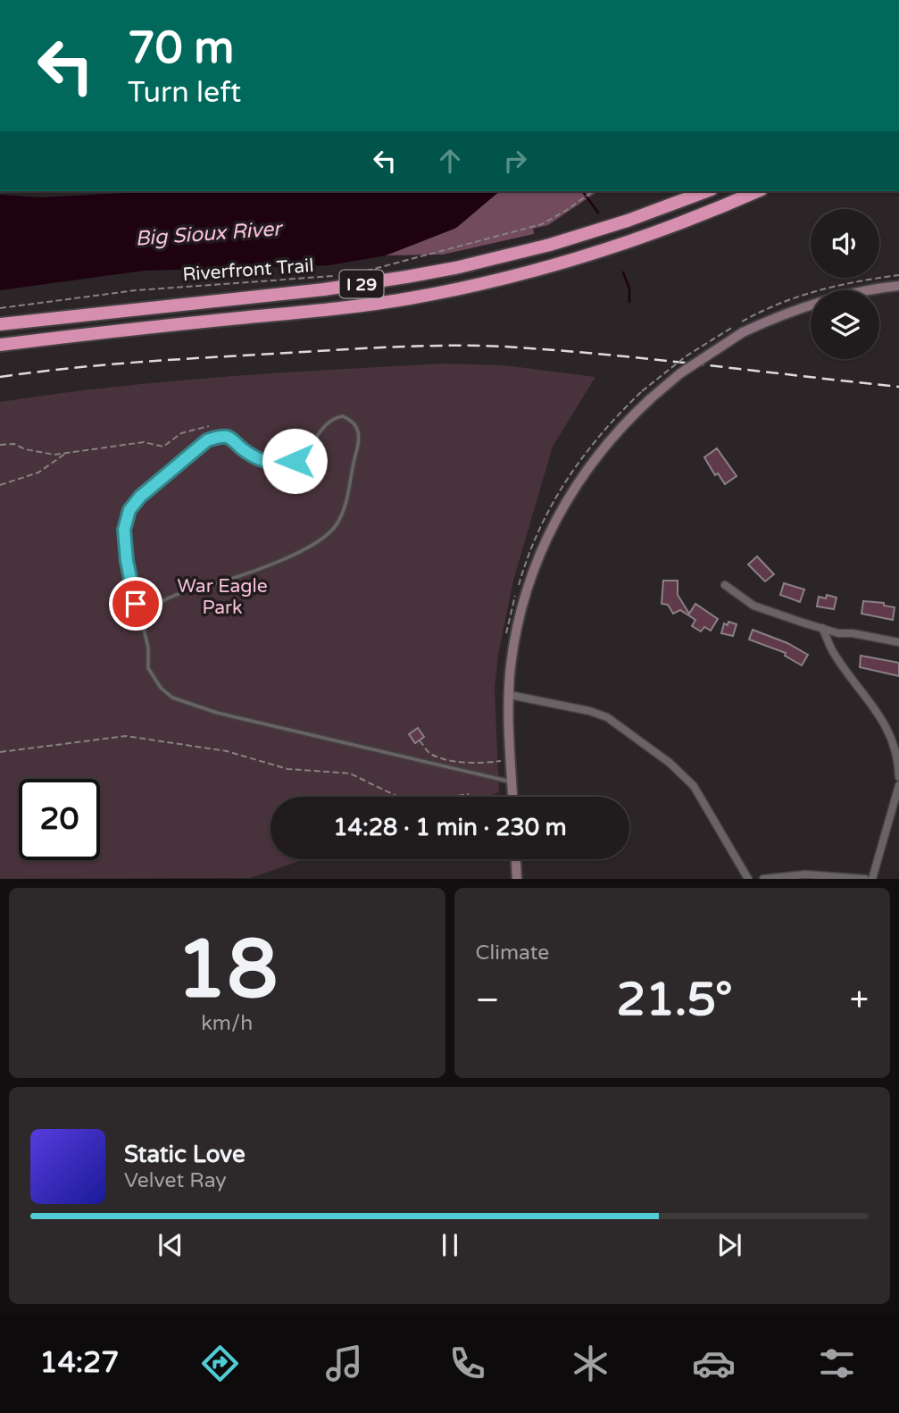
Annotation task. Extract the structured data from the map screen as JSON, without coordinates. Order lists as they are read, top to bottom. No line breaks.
{"streets":{"highway":["I 29"],"path":["Riverfront Trail"]},"water":["Big Sioux River"],"parks":["War Eagle Park"],"page":{"turn":["70 m","Turn left"],"limit":"20","trip":"14:28 · 1 min · 230 m","tile":[["18","km/h"],"Climate"],"heat":["−","21.5°","+"],"song":["Static Love","Velvet Ray"],"tabs":"14:27"}}
